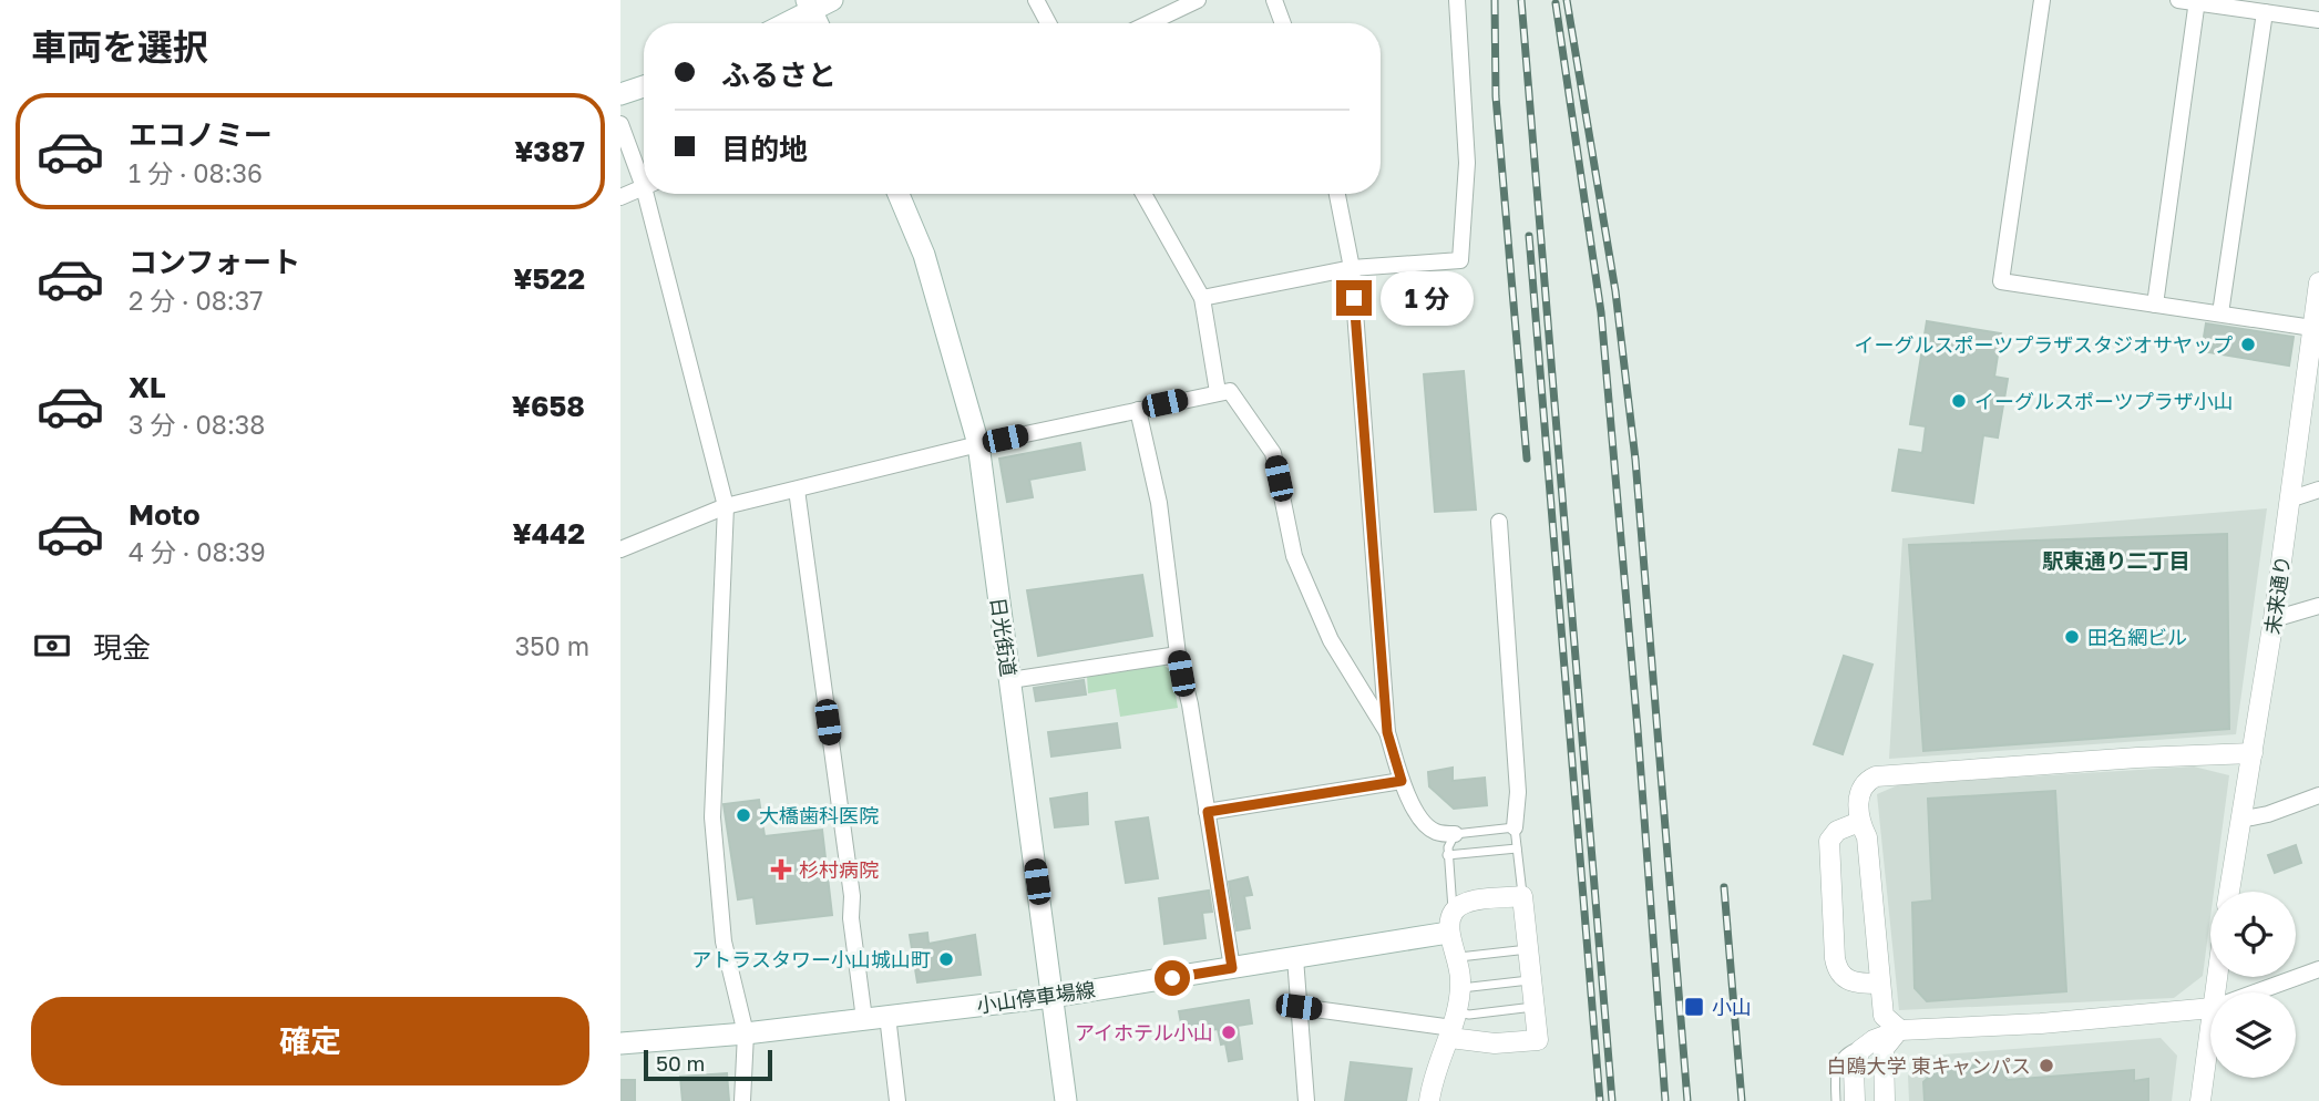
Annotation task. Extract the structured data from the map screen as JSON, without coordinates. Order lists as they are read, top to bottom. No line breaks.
{"streets":{"main road":["日光街道","小山停車場線"],"street":["未来通り"]},"crossings":[["日光街道","小山停車場線"]],"districts":["駅東通り二丁目"],"places":{"other":["イーグルスポーツプラザスタジオサヤップ","イーグルスポーツプラザ小山","田名網ビル","大橋歯科医院","アトラスタワー小山城山町","アイホテル小山","白鴎大学 東キャンパス"],"health":["杉村病院"],"transit":["小山"]},"scale_bar":"50 m","page":{"heading":"車両を選択","banner":["ふるさと","目的地"],"list":[{"name":"エコノミー","note":"1 分 · 08:36","value":"¥387"},{"name":"コンフォート","note":"2 分 · 08:37","value":"¥522"},{"name":"XL","note":"3 分 · 08:38","value":"¥658"},{"name":"Moto","note":"4 分 · 08:39","value":"¥442"}],"bubble":"1 分","pay":["現金","350 m"],"buttons":"確定","scale":"50 m"}}
